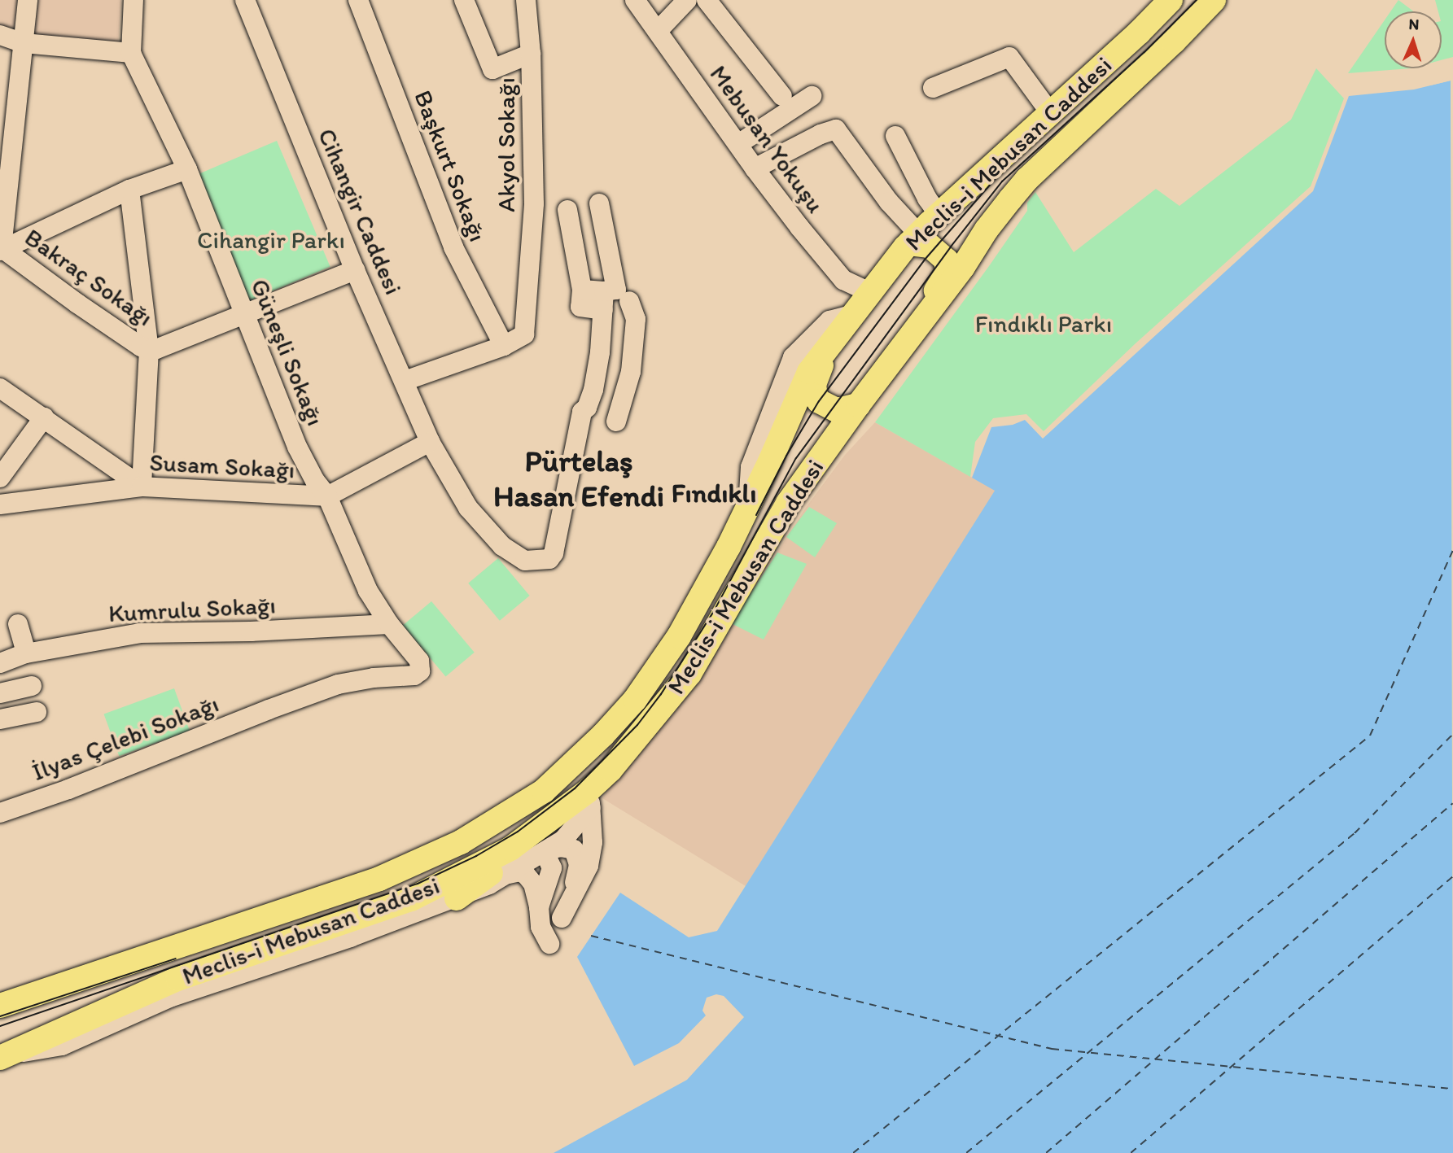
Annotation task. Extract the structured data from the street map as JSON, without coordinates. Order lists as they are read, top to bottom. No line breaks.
{"streets":{"main road":["Meclis-i Mebusan Caddesi"],"street":["Mebusan Yokuşu","Akyol Sokağı","Başkurt Sokağı","Cihangir Caddesi","Bakraç Sokağı","Güneşli Sokağı","Susam Sokağı","Kumrulu Sokağı","İlyas Çelebi Sokağı"]},"crossings":[["Mebusan Yokuşu","Meclis-i Mebusan Caddesi"],["Akyol Sokağı","Başkurt Sokağı"],["Akyol Sokağı","Cihangir Caddesi"],["Cihangir Caddesi","Susam Sokağı"],["Güneşli Sokağı","Susam Sokağı"],["Güneşli Sokağı","Kumrulu Sokağı"],["Güneşli Sokağı","İlyas Çelebi Sokağı"]],"districts":["Pürtelaş Hasan Efendi","Fındıklı"],"parks":["Cihangir Parkı","Fındıklı Parkı"],"north":"top"}
